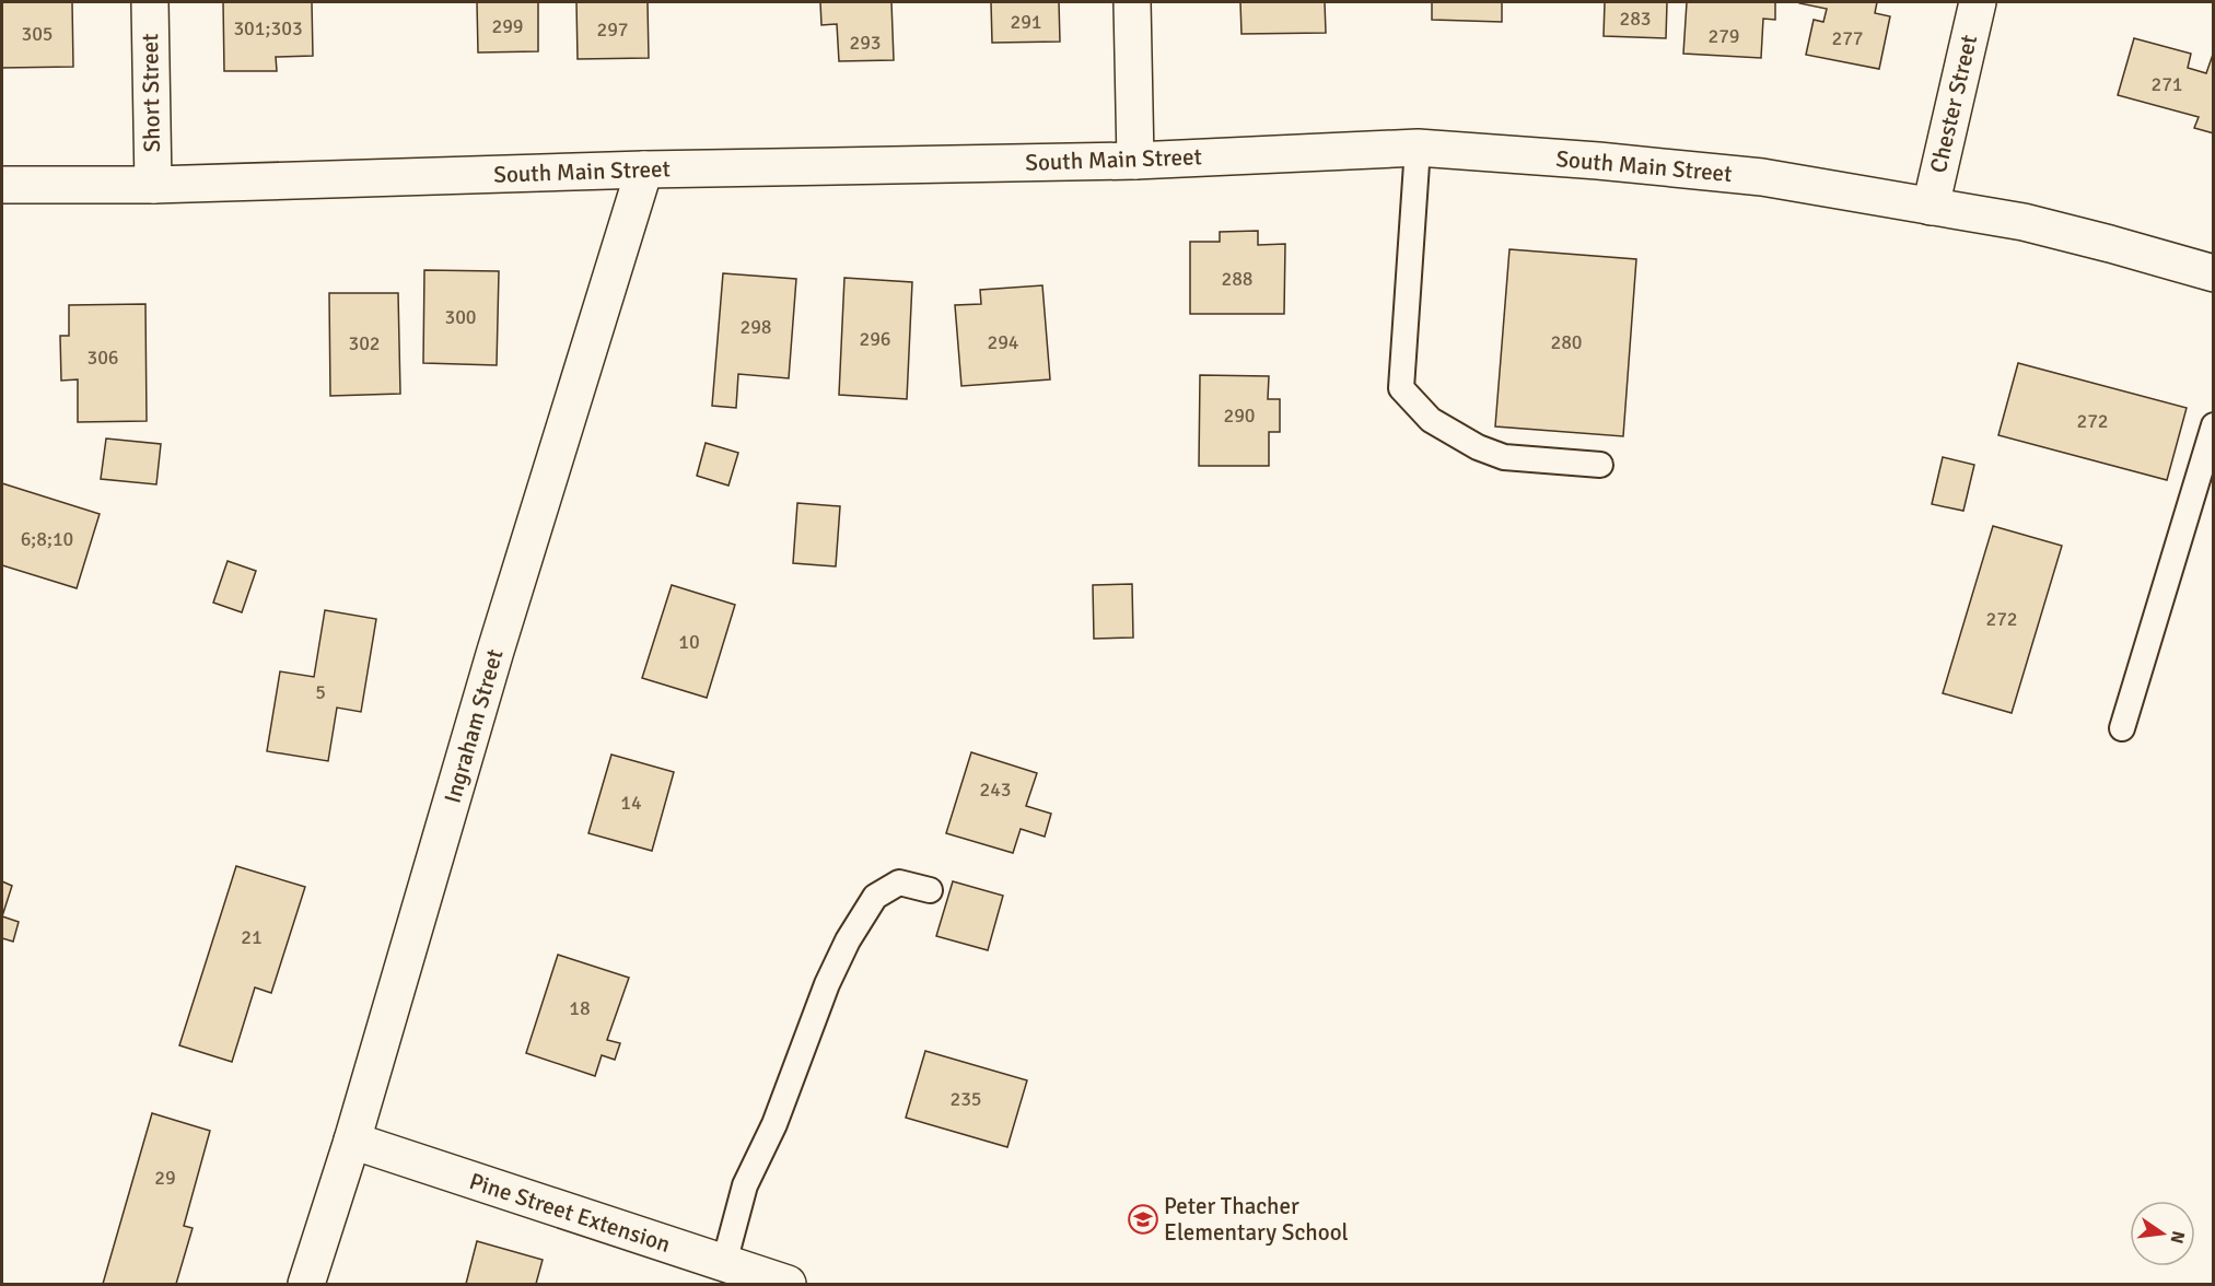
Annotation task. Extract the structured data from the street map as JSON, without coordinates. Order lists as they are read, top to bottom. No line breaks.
{"streets":{"main road":["Short Street","Chester Street","South Main Street","Ingraham Street","Pine Street Extension"]},"crossings":[["Short Street","South Main Street"],["Chester Street","South Main Street"],["South Main Street","Ingraham Street"],["Ingraham Street","Pine Street Extension"]],"places":{"school or university":["Peter Thacher Elementary School"]},"house_numbers":["283","291","299","301;303","297","305","279","277","293","271","288","300","298","296","294","280","302","306","290","272","6;8;10","272","10","5","243","14","21","18","235","29"],"north":"right"}
